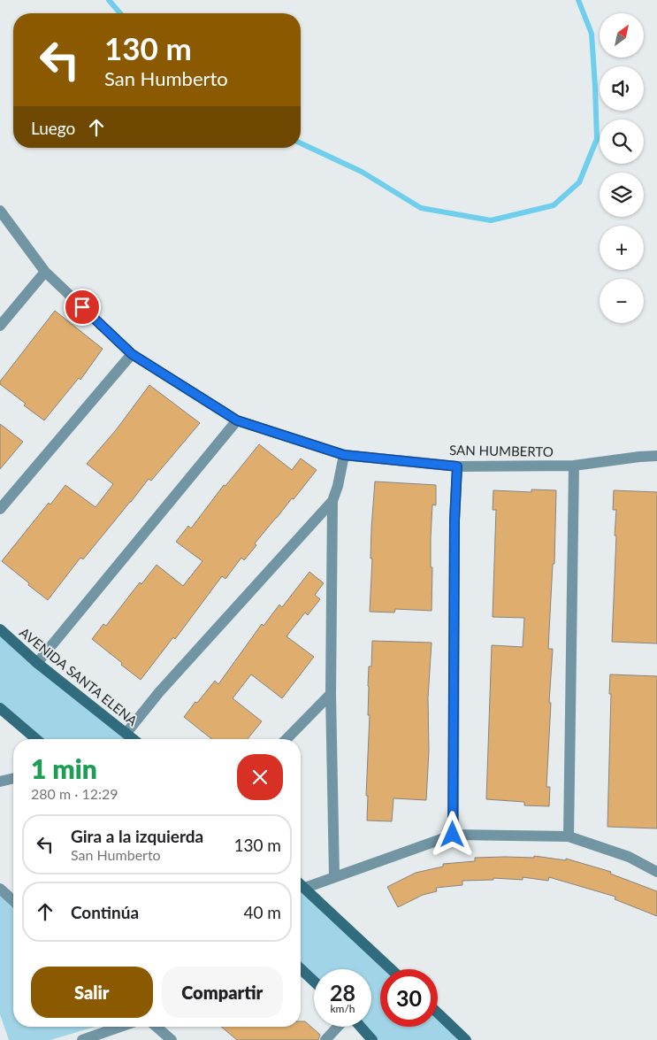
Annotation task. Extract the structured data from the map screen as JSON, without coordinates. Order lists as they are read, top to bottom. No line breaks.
{"streets":{"street":["SAN HUMBERTO","AVENIDA SANTA ELENA"]},"north":"top right","page":{"map_buttons":["+","−"],"turn":["130 m","San Humberto"],"then":"Luego","heading":["1 min","280 m · 12:29"],"list":[{"name":"Gira a la izquierda","note":"San Humberto","value":"130 m"},{"name":"Continúa","value":"40 m"}],"buttons":["Salir","Compartir"],"speed":"28 km/h","limit":"30"}}
